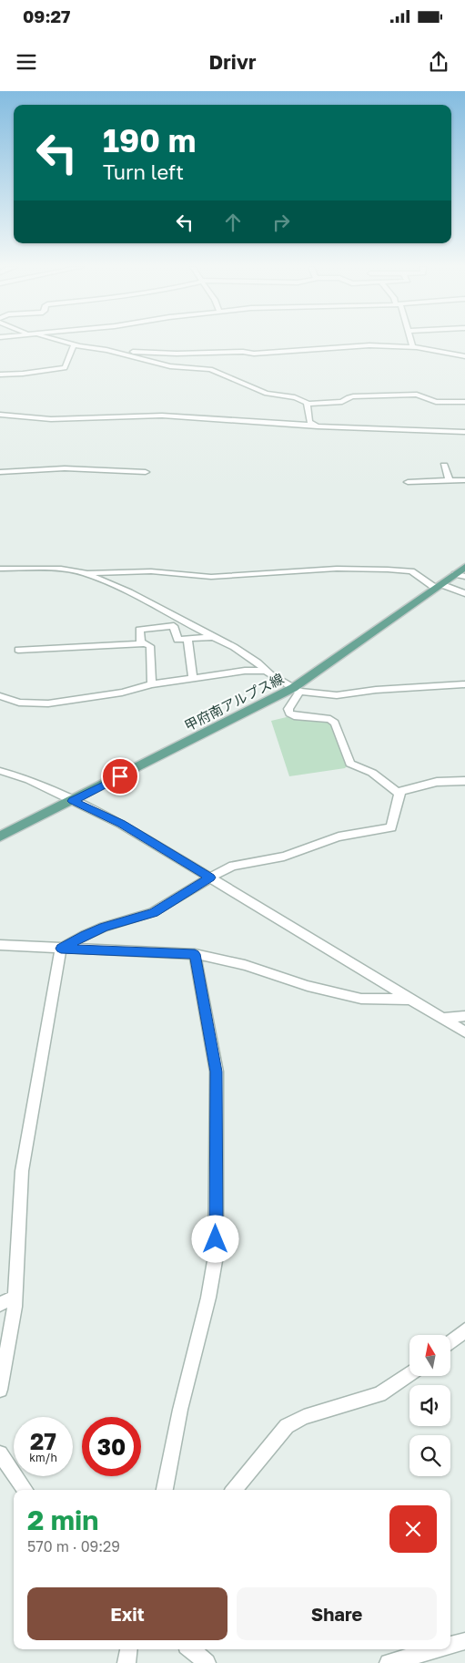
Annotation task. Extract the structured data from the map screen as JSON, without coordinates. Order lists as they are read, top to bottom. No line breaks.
{"streets":{"main road":["甲府南アルプス線"]},"north":"top","page":{"status":"09:27","header":"Drivr","turn":["190 m","Turn left"],"speed":"27 km/h","limit":"30","heading":["2 min","570 m · 09:29"],"buttons":["Exit","Share"]}}
